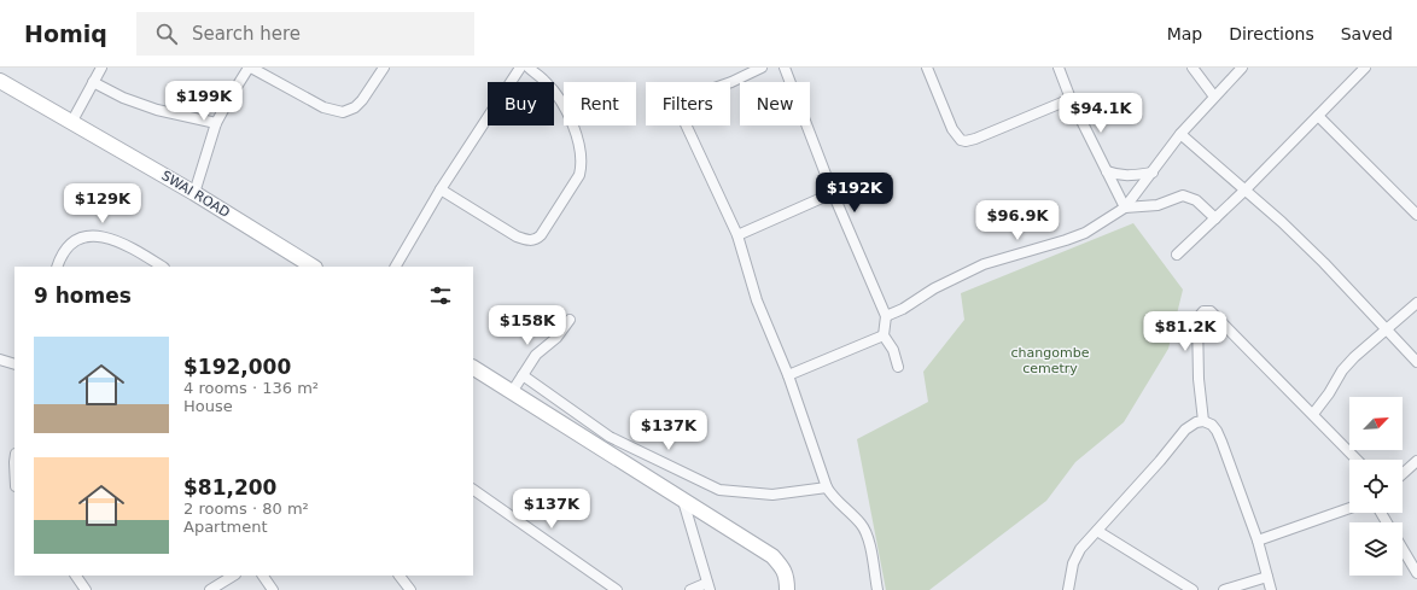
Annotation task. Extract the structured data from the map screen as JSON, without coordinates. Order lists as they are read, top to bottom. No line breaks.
{"streets":{"street":["SWAI ROAD"]},"parks":["changombe cemetry"],"north":"top right","page":{"header":"Homiq","search":"Search here","nav":["Map","Directions","Saved"],"price":["$199K","$94.1K","$192K","$129K","$96.9K","$158K","$81.2K","$137K","$137K"],"chip":["Buy","Rent","Filters","New"],"heading":"9 homes","list":[{"name":"$192,000","note":"4 rooms · 136 m² · House"},{"name":"$81,200","note":"2 rooms · 80 m² · Apartment"}]}}
